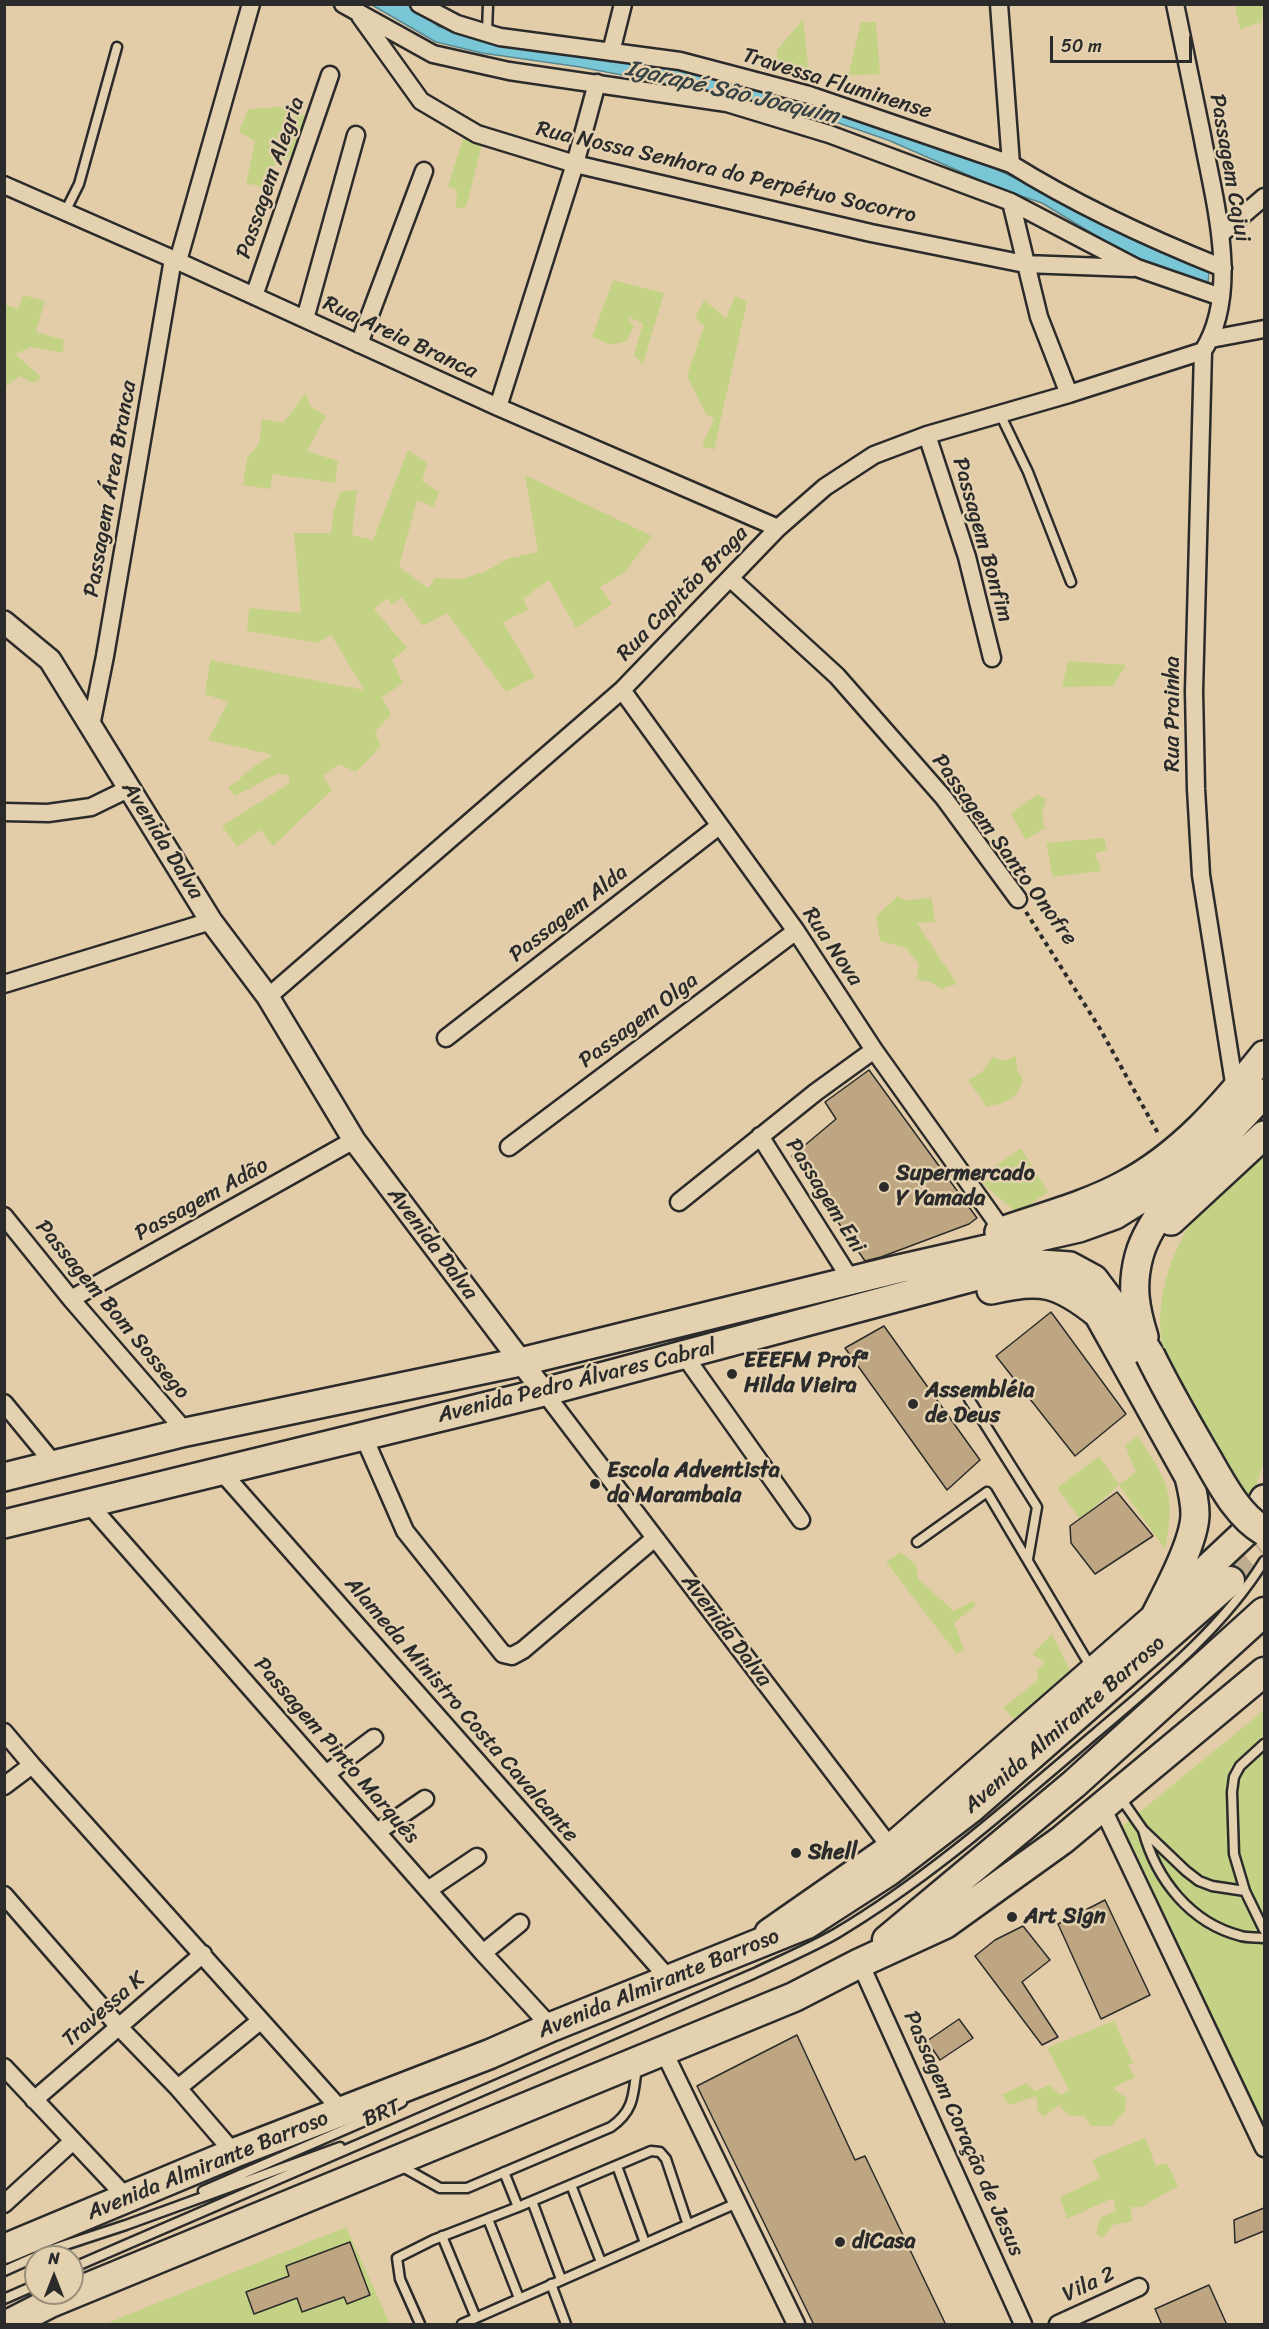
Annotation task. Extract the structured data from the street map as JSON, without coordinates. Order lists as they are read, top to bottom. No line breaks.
{"streets":{"highway":["Avenida Almirante Barroso"],"main road":["Avenida Pedro Álvares Cabral"],"street":["Travessa Fluminense","Passagem Cajui","Rua Nossa Senhora do Perpétuo Socorro","Passagem Alegria","Rua Areia Branca","Passagem Área Branca","Passagem Bonfim","Rua Capitão Braga","Rua Prainha","Avenida Dalva","Passagem Santo Onofre","Passagem Alda","Rua Nova","Passagem Olga","Passagem Eni","Passagem Adão","Passagem Bom Sossego","Alameda Ministro Costa Cavalcante","Passagem Pinto Marquês","Travessa K","Passagem Coração de Jesus","Vila 2"],"lane":["BRT"]},"crossings":[["Travessa Fluminense","Passagem Cajui"],["Passagem Cajui","Rua Capitão Braga"],["Passagem Cajui","Rua Prainha"],["Passagem Alegria","Rua Areia Branca"],["Rua Areia Branca","Passagem Área Branca"],["Rua Areia Branca","Rua Capitão Braga"],["Passagem Área Branca","Avenida Dalva"],["Passagem Bonfim","Rua Capitão Braga"],["Rua Capitão Braga","Rua Prainha"],["Rua Capitão Braga","Avenida Dalva"],["Rua Capitão Braga","Passagem Santo Onofre"],["Rua Capitão Braga","Rua Nova"],["Avenida Dalva","Passagem Adão"],["Avenida Dalva","Avenida Pedro Álvares Cabral"],["Passagem Alda","Rua Nova"],["Rua Nova","Passagem Olga"],["Rua Nova","Passagem Eni"],["Passagem Eni","Avenida Pedro Álvares Cabral"],["Passagem Adão","Passagem Bom Sossego"],["Passagem Bom Sossego","Avenida Pedro Álvares Cabral"],["Avenida Pedro Álvares Cabral","Alameda Ministro Costa Cavalcante"],["Avenida Pedro Álvares Cabral","Passagem Pinto Marquês"],["Alameda Ministro Costa Cavalcante","Avenida Almirante Barroso"],["Avenida Almirante Barroso","Passagem Pinto Marquês"],["Avenida Almirante Barroso","BRT"]],"water":["Igarapé São Joaquim"],"places":["Supermercado Y Yamada","EEEFM Profª Hilda Vieira","Assembléia de Deus","Escola Adventista da Marambaia","Shell","Art Sign","diCasa"],"scale_bar":"50 m","north":"top"}
